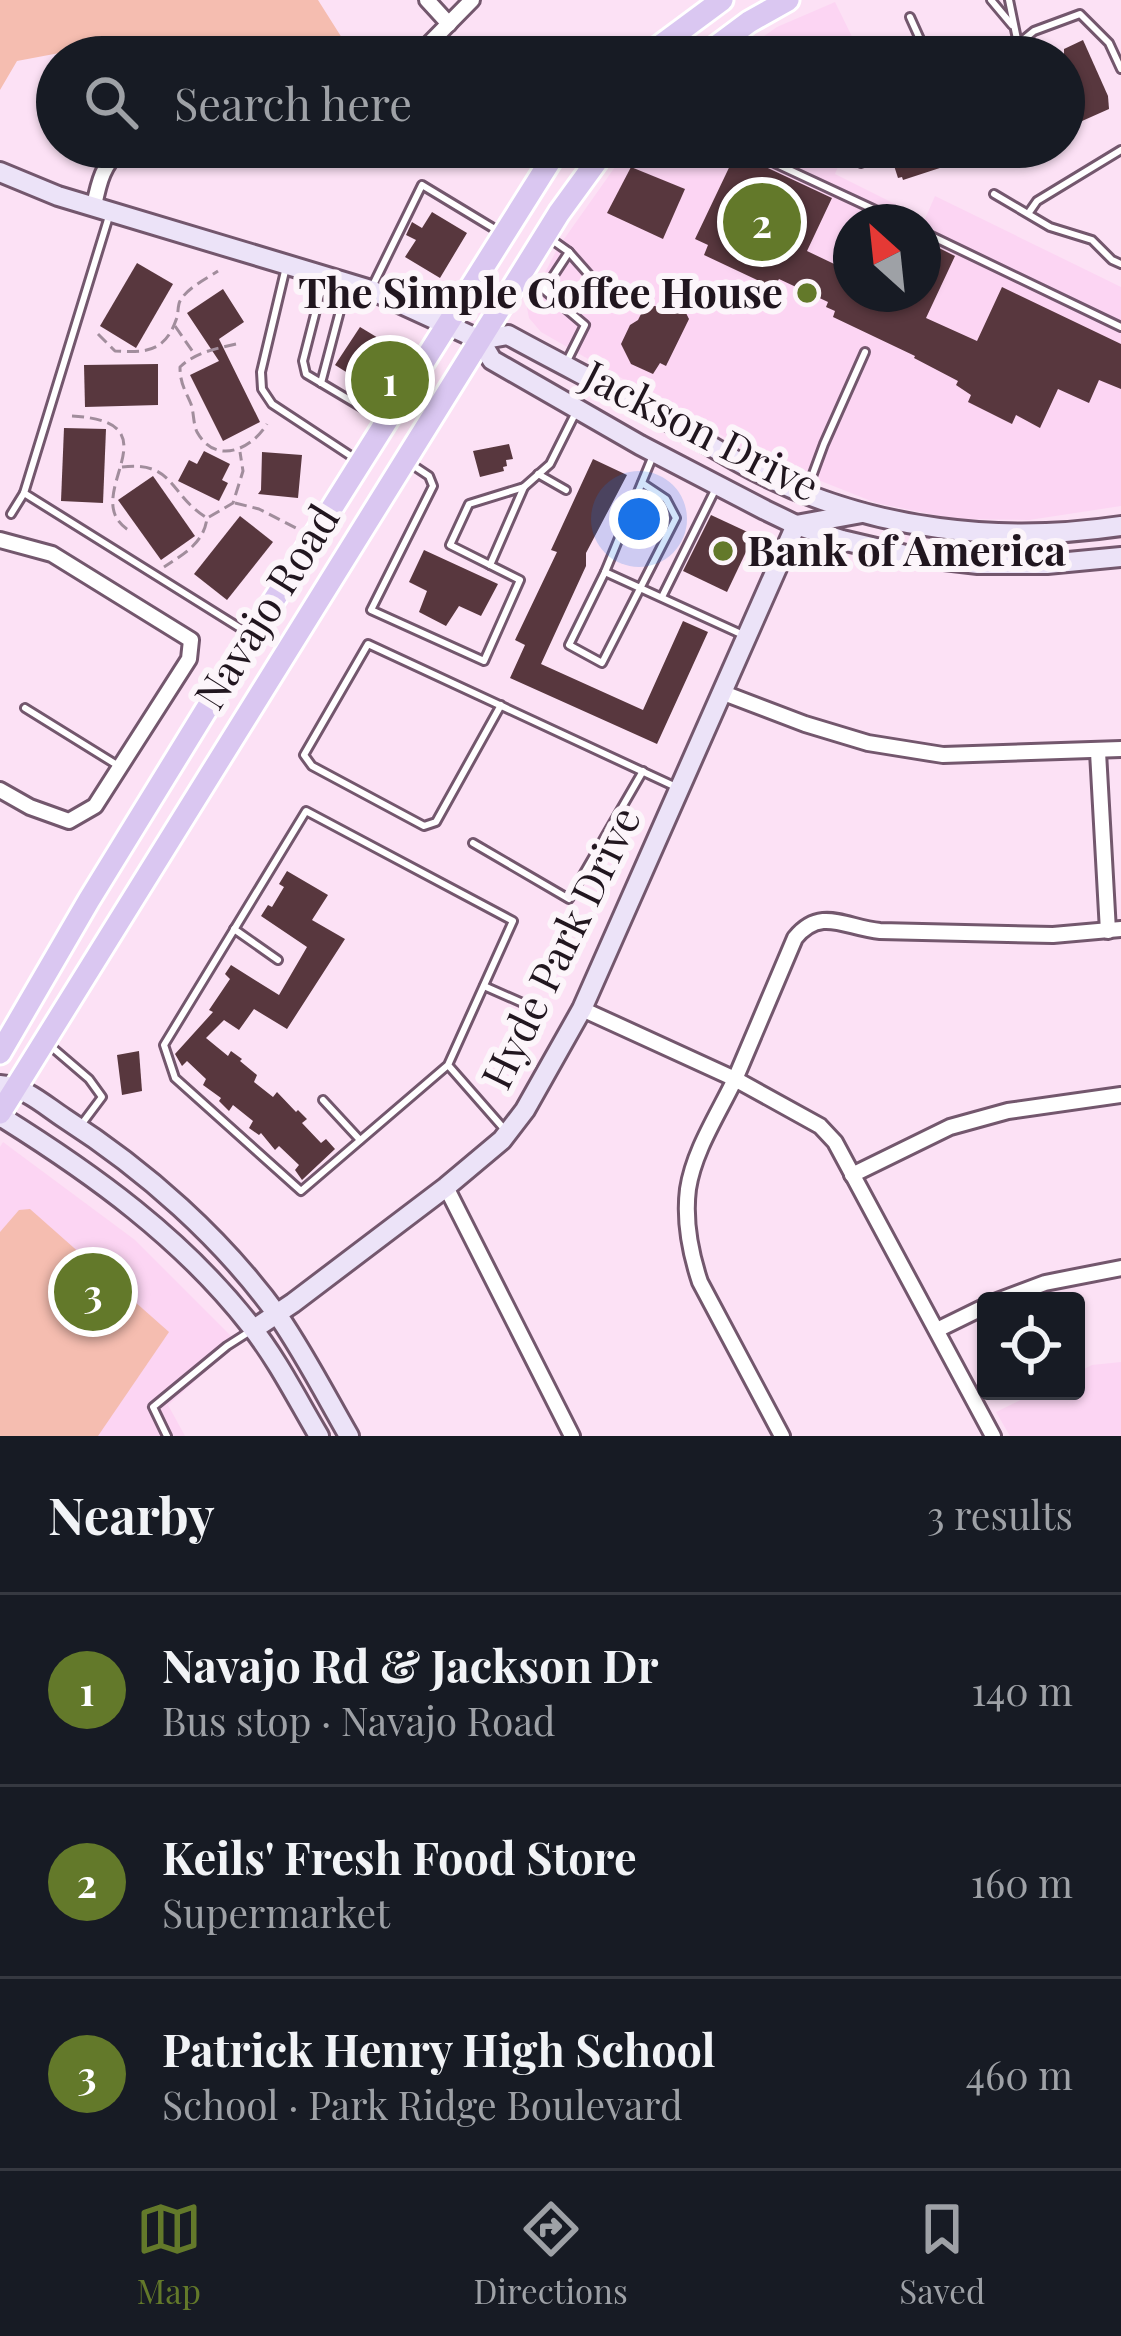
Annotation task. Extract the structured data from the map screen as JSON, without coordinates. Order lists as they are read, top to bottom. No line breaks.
{"streets":{"main road":["Jackson Drive","Navajo Road","Hyde Park Drive"]},"crossings":[["Jackson Drive","Navajo Road"],["Jackson Drive","Hyde Park Drive"]],"places":["The Simple Coffee House","Bank of America"],"north":"top left","page":{"search":"Search here","pins":["2","1","3"],"heading":["Nearby","3 results"],"list":[{"mark":"1","name":"Navajo Rd & Jackson Dr","note":"Bus stop · Navajo Road","value":"140 m"},{"mark":"2","name":"Keils' Fresh Food Store","note":"Supermarket","value":"160 m"},{"mark":"3","name":"Patrick Henry High School","note":"School · Park Ridge Boulevard","value":"460 m"}],"nav":["Map","Directions","Saved"]}}
